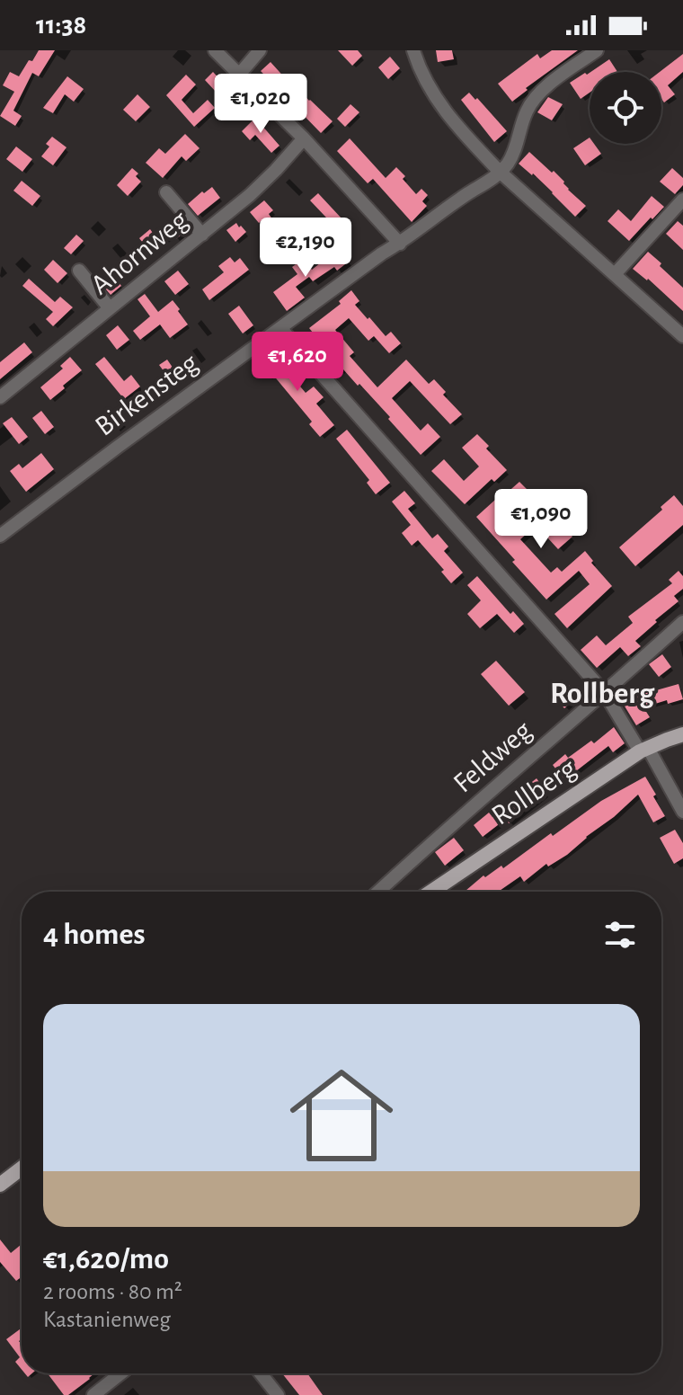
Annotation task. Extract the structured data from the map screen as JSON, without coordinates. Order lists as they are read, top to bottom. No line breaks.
{"streets":{"main road":["Rollberg"],"street":["Ahornweg","Birkensteg","Feldweg"]},"districts":["Rollberg"],"page":{"status":"11:38","price":["€1,020","€2,190","€1,620","€1,090"],"heading":"4 homes","list":[{"name":"€1,620/mo","note":"2 rooms · 80 m² · Kastanienweg"}]}}
